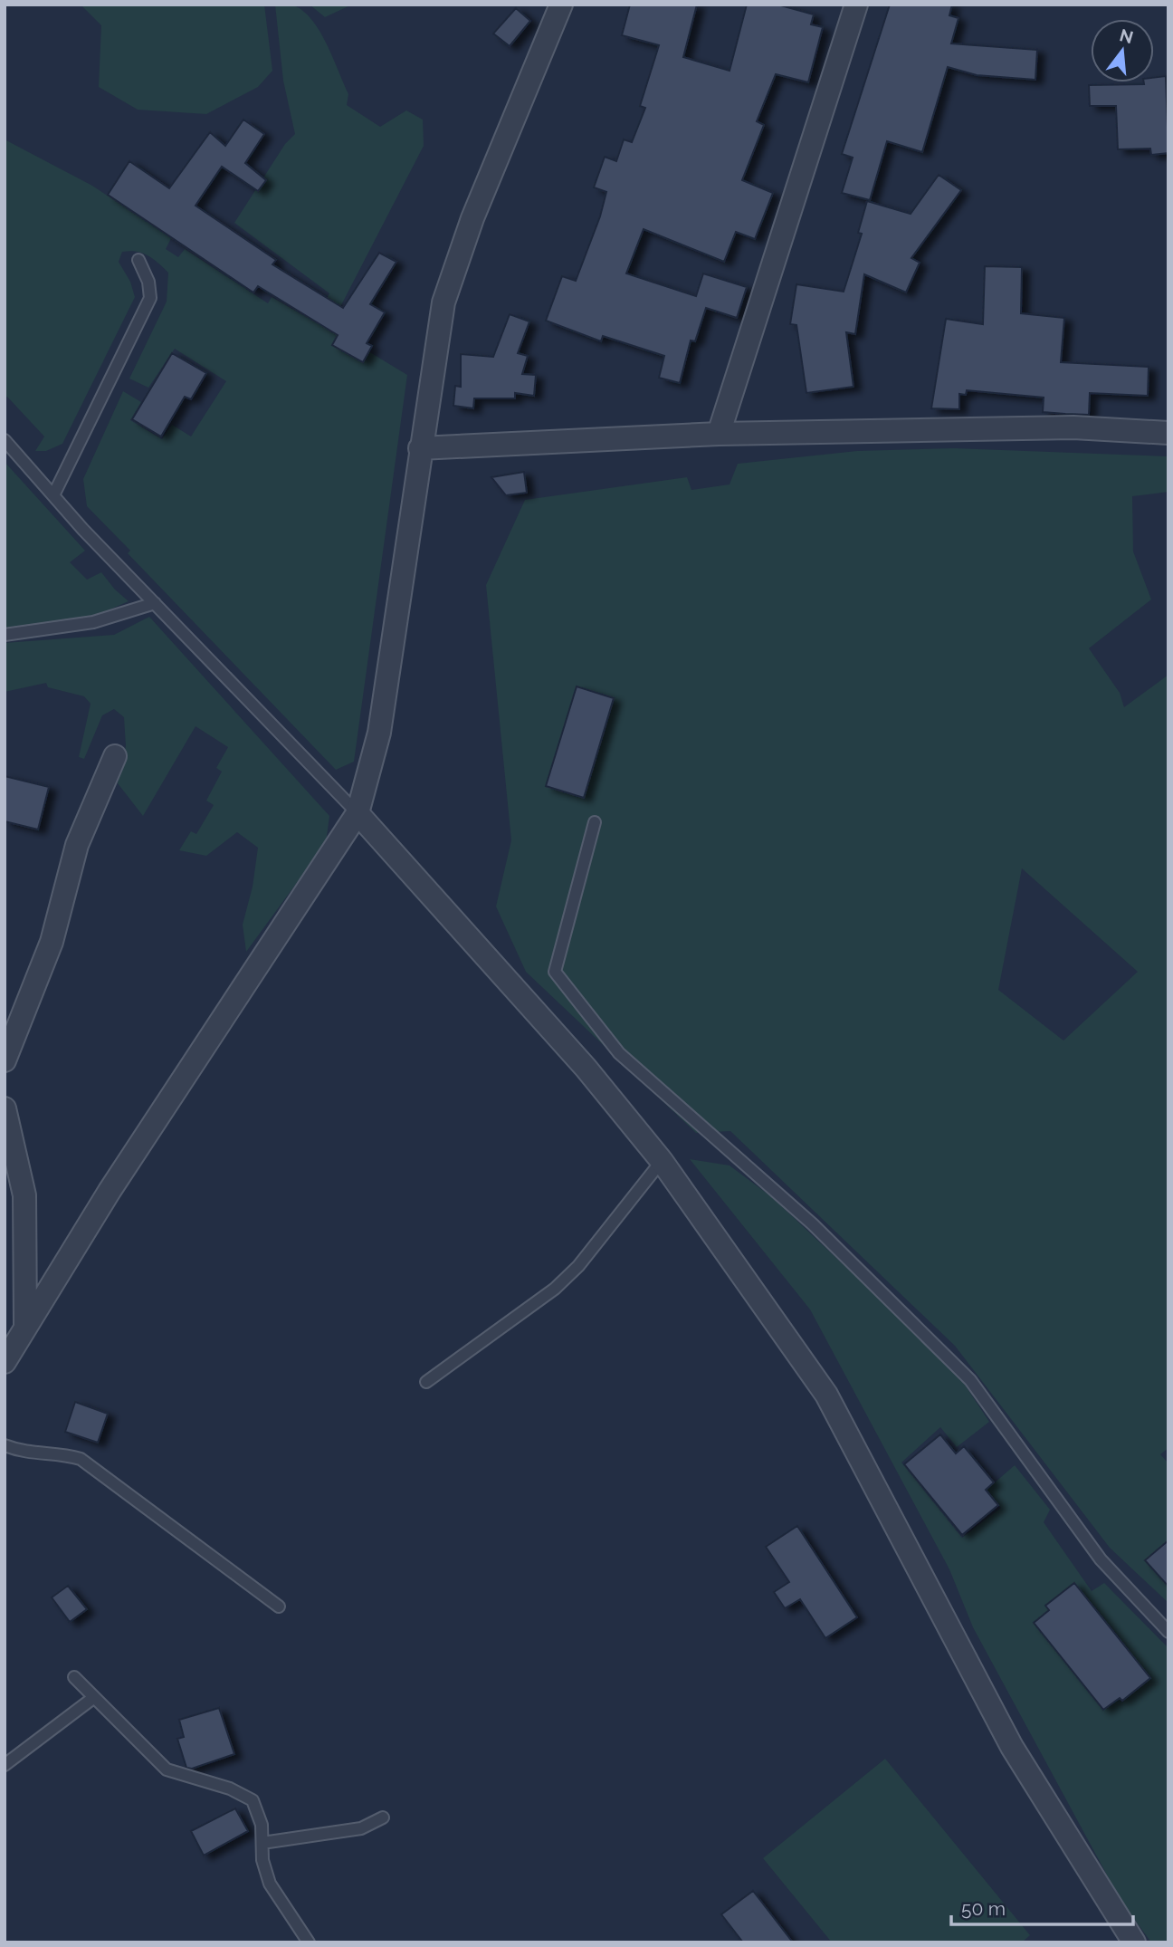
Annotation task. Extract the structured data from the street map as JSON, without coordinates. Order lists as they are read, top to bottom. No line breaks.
{"scale_bar":"50 m","north":"top"}
